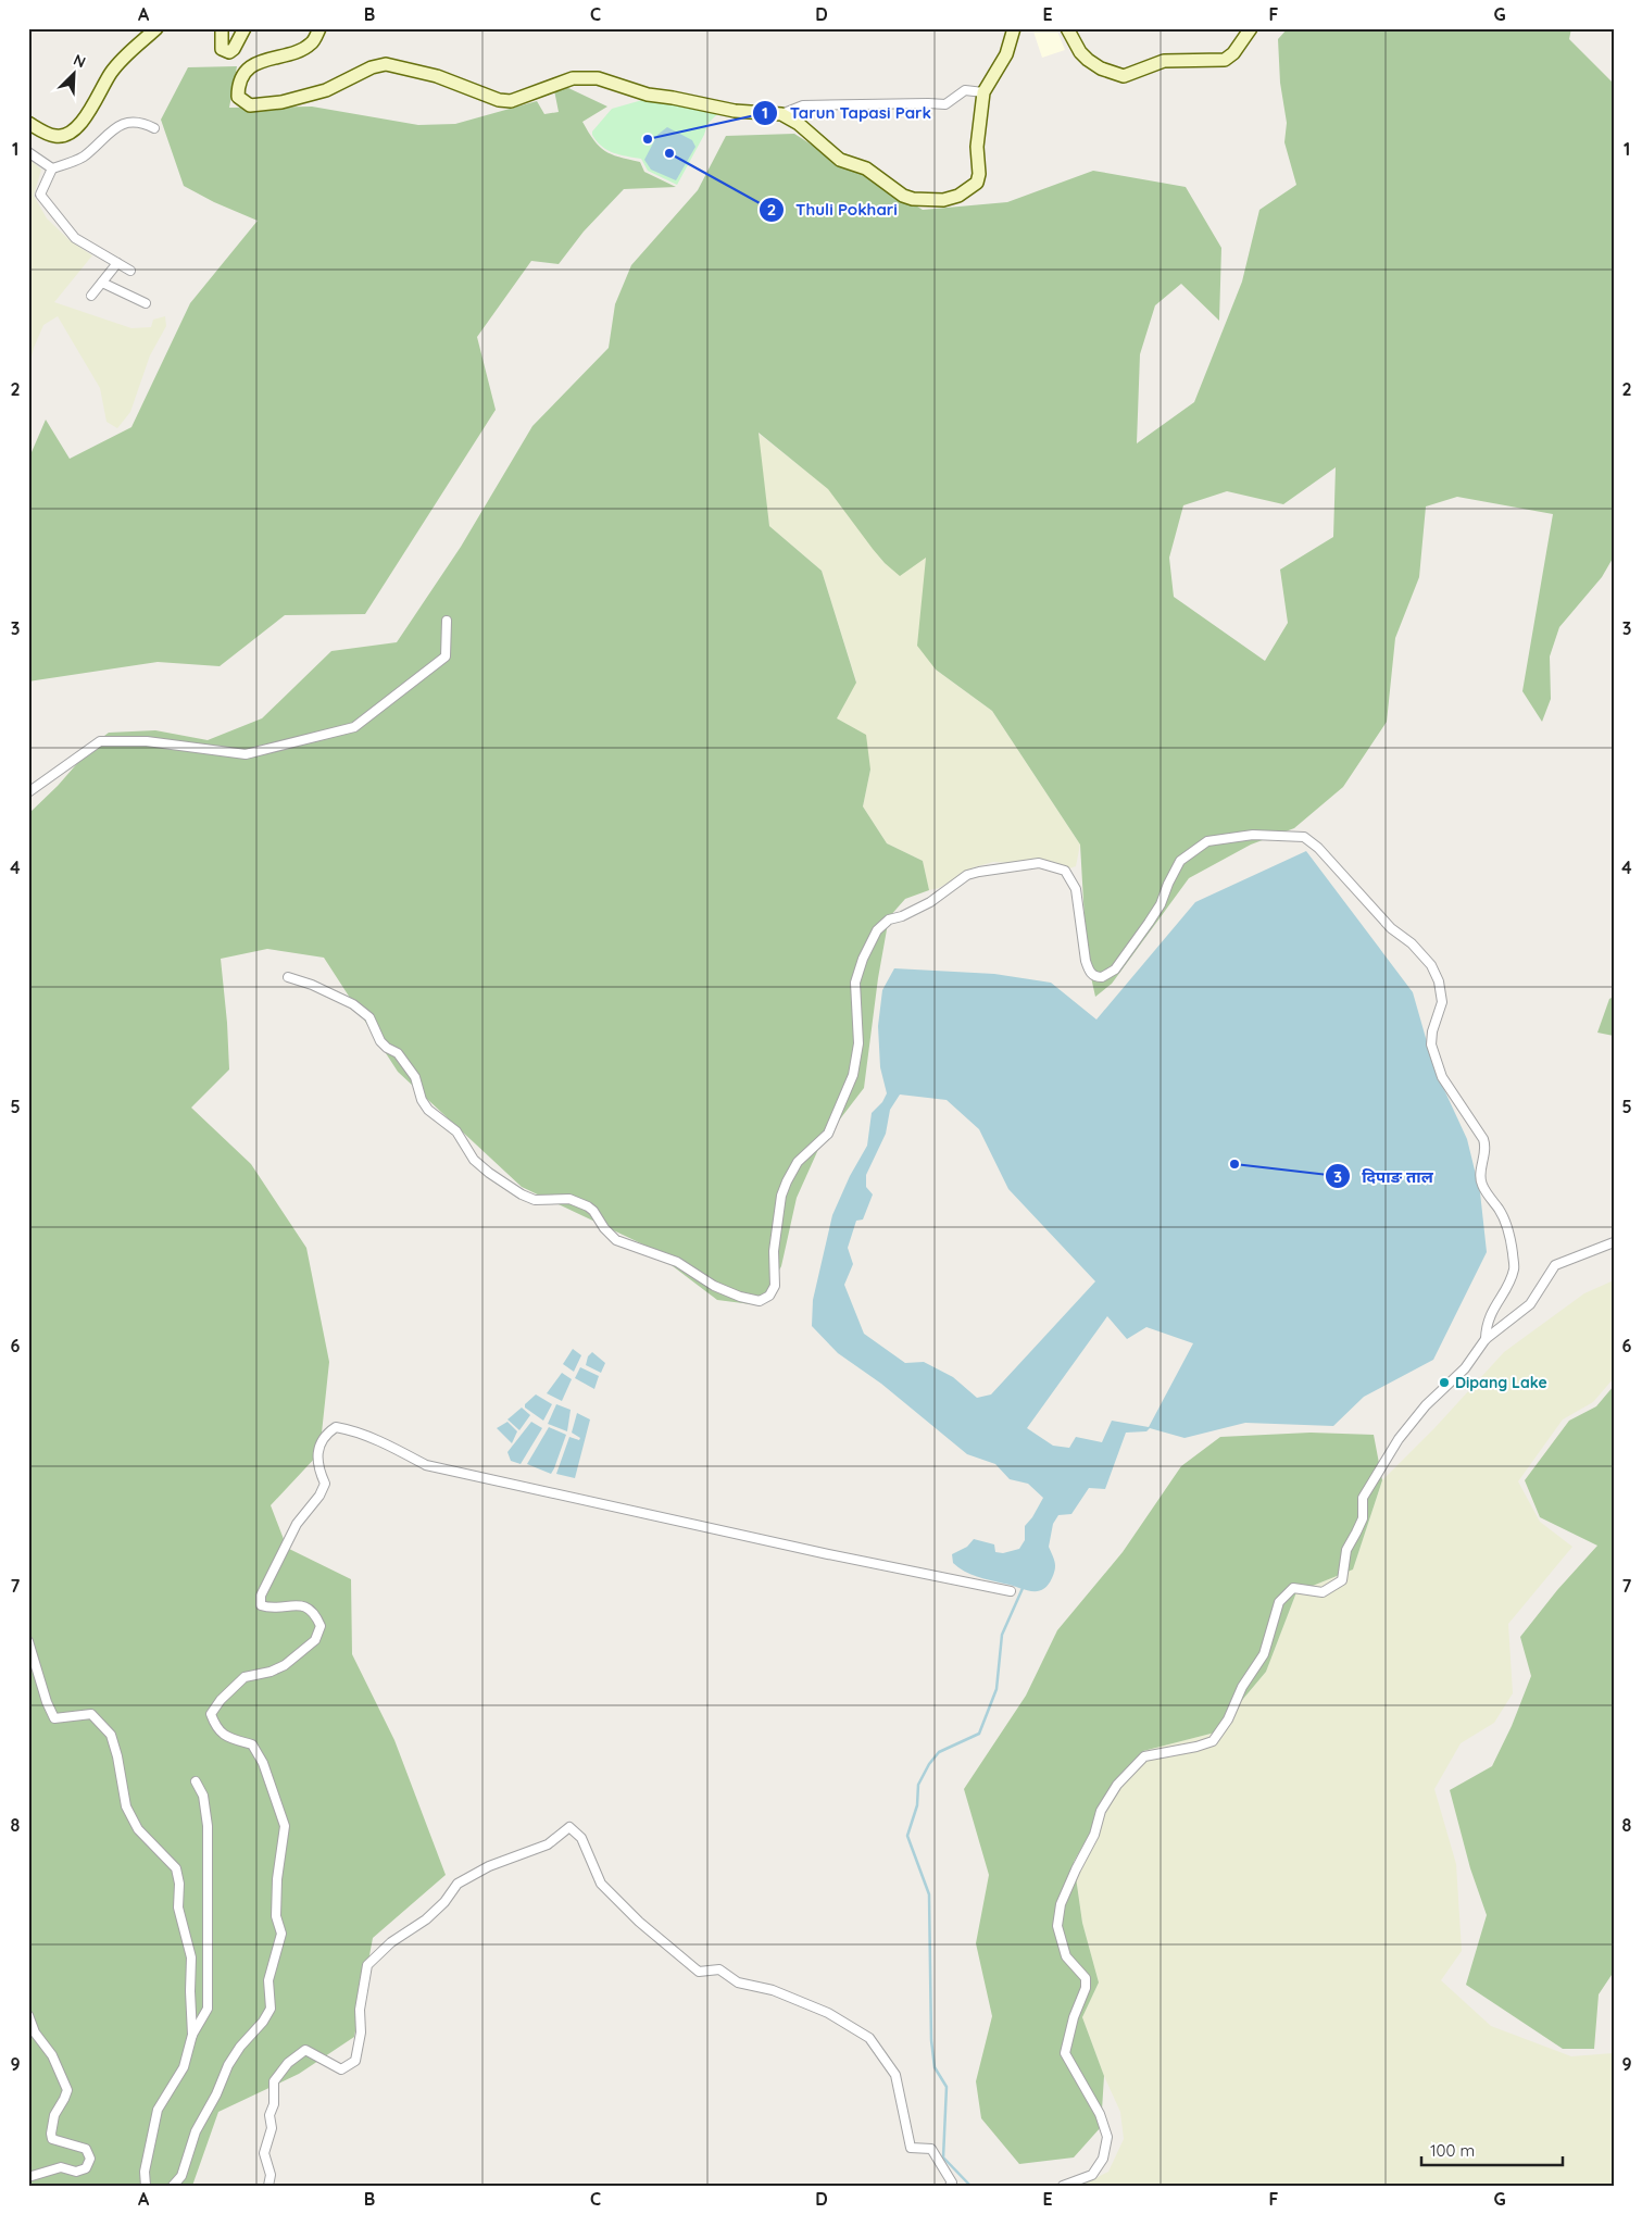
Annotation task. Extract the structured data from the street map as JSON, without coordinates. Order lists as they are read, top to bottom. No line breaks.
{"places":["Tarun Tapasi Park","Thuli Pokhari","दिपाङ ताल","Dipang Lake"],"scale_bar":"100 m","north":"top right","grid":{"columns":["A","B","C","D","E","F","G"],"rows":["1","2","3","4","5","6","7","8","9"]}}
